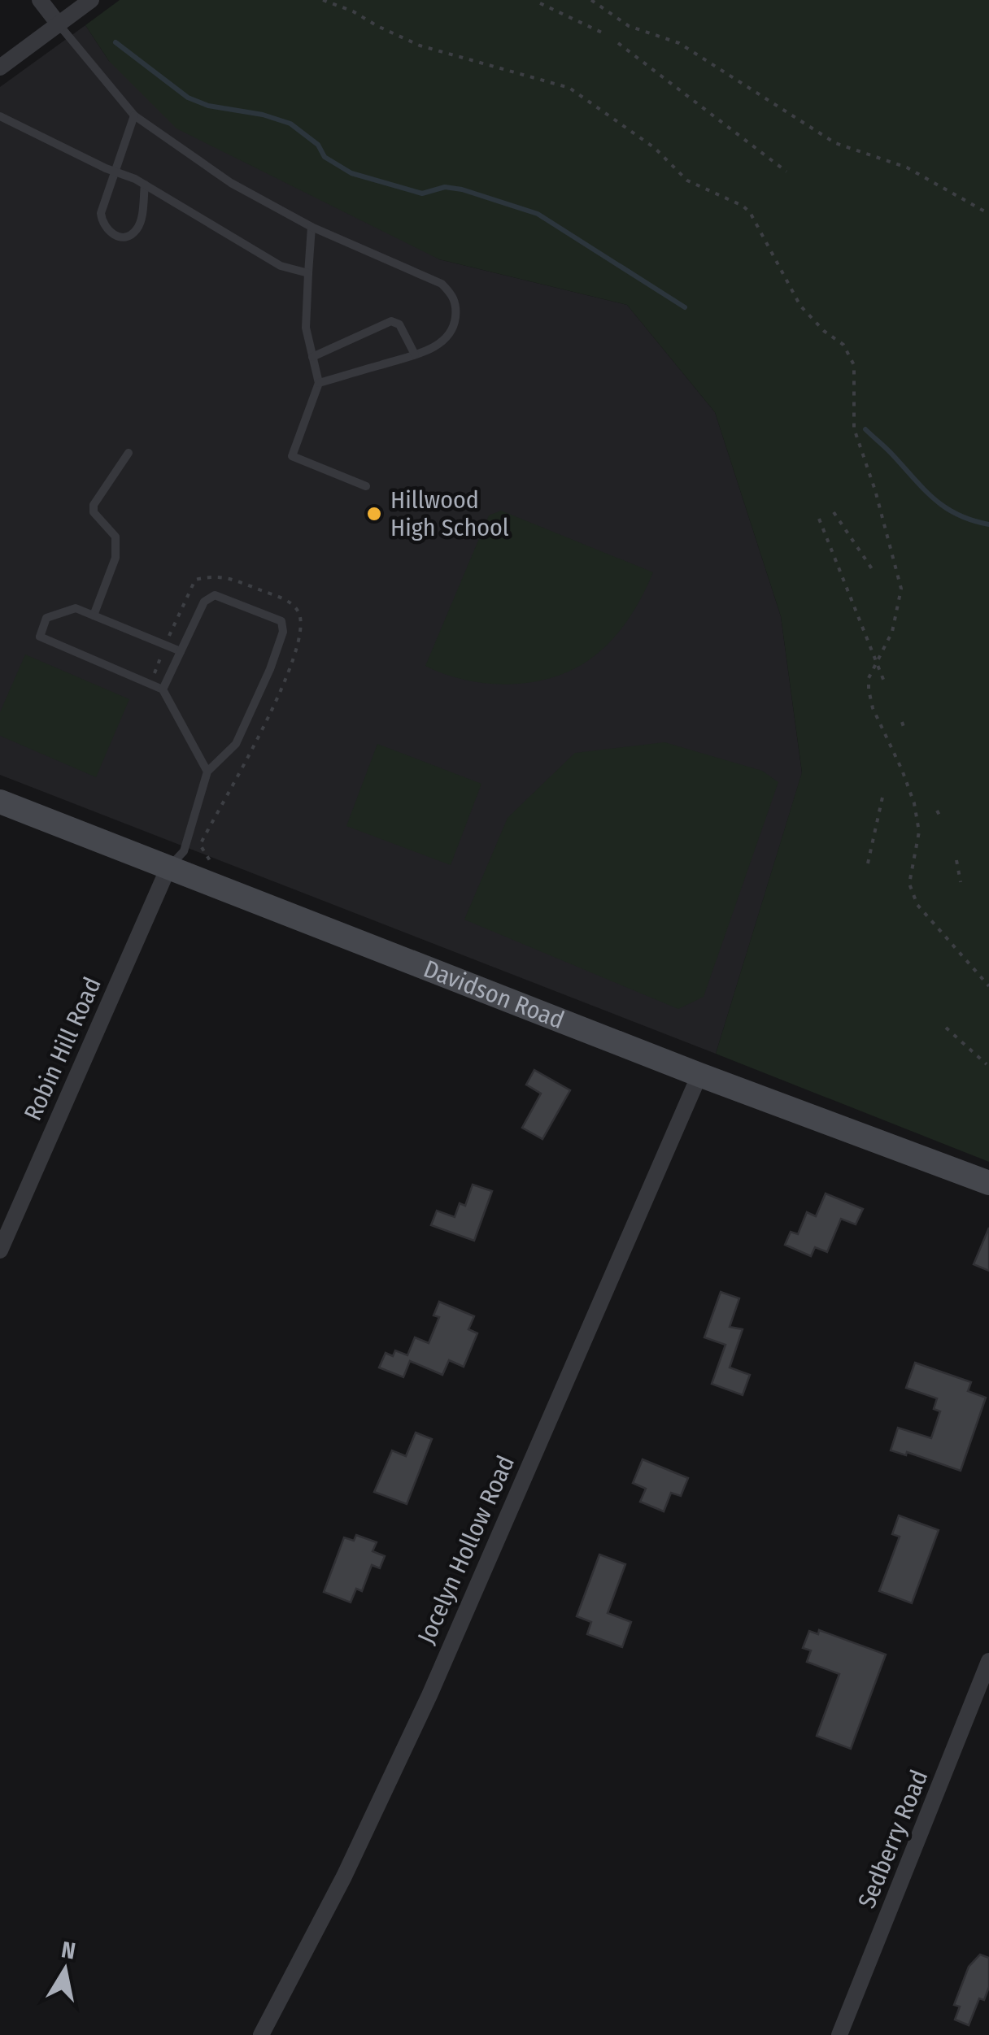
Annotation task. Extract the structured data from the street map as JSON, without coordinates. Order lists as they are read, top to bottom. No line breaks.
{"streets":{"street":["Davidson Road","Robin Hill Road","Jocelyn Hollow Road","Sedberry Road"]},"crossings":[["Davidson Road","Robin Hill Road"],["Davidson Road","Jocelyn Hollow Road"]],"places":["Hillwood High School"],"north":"top"}
